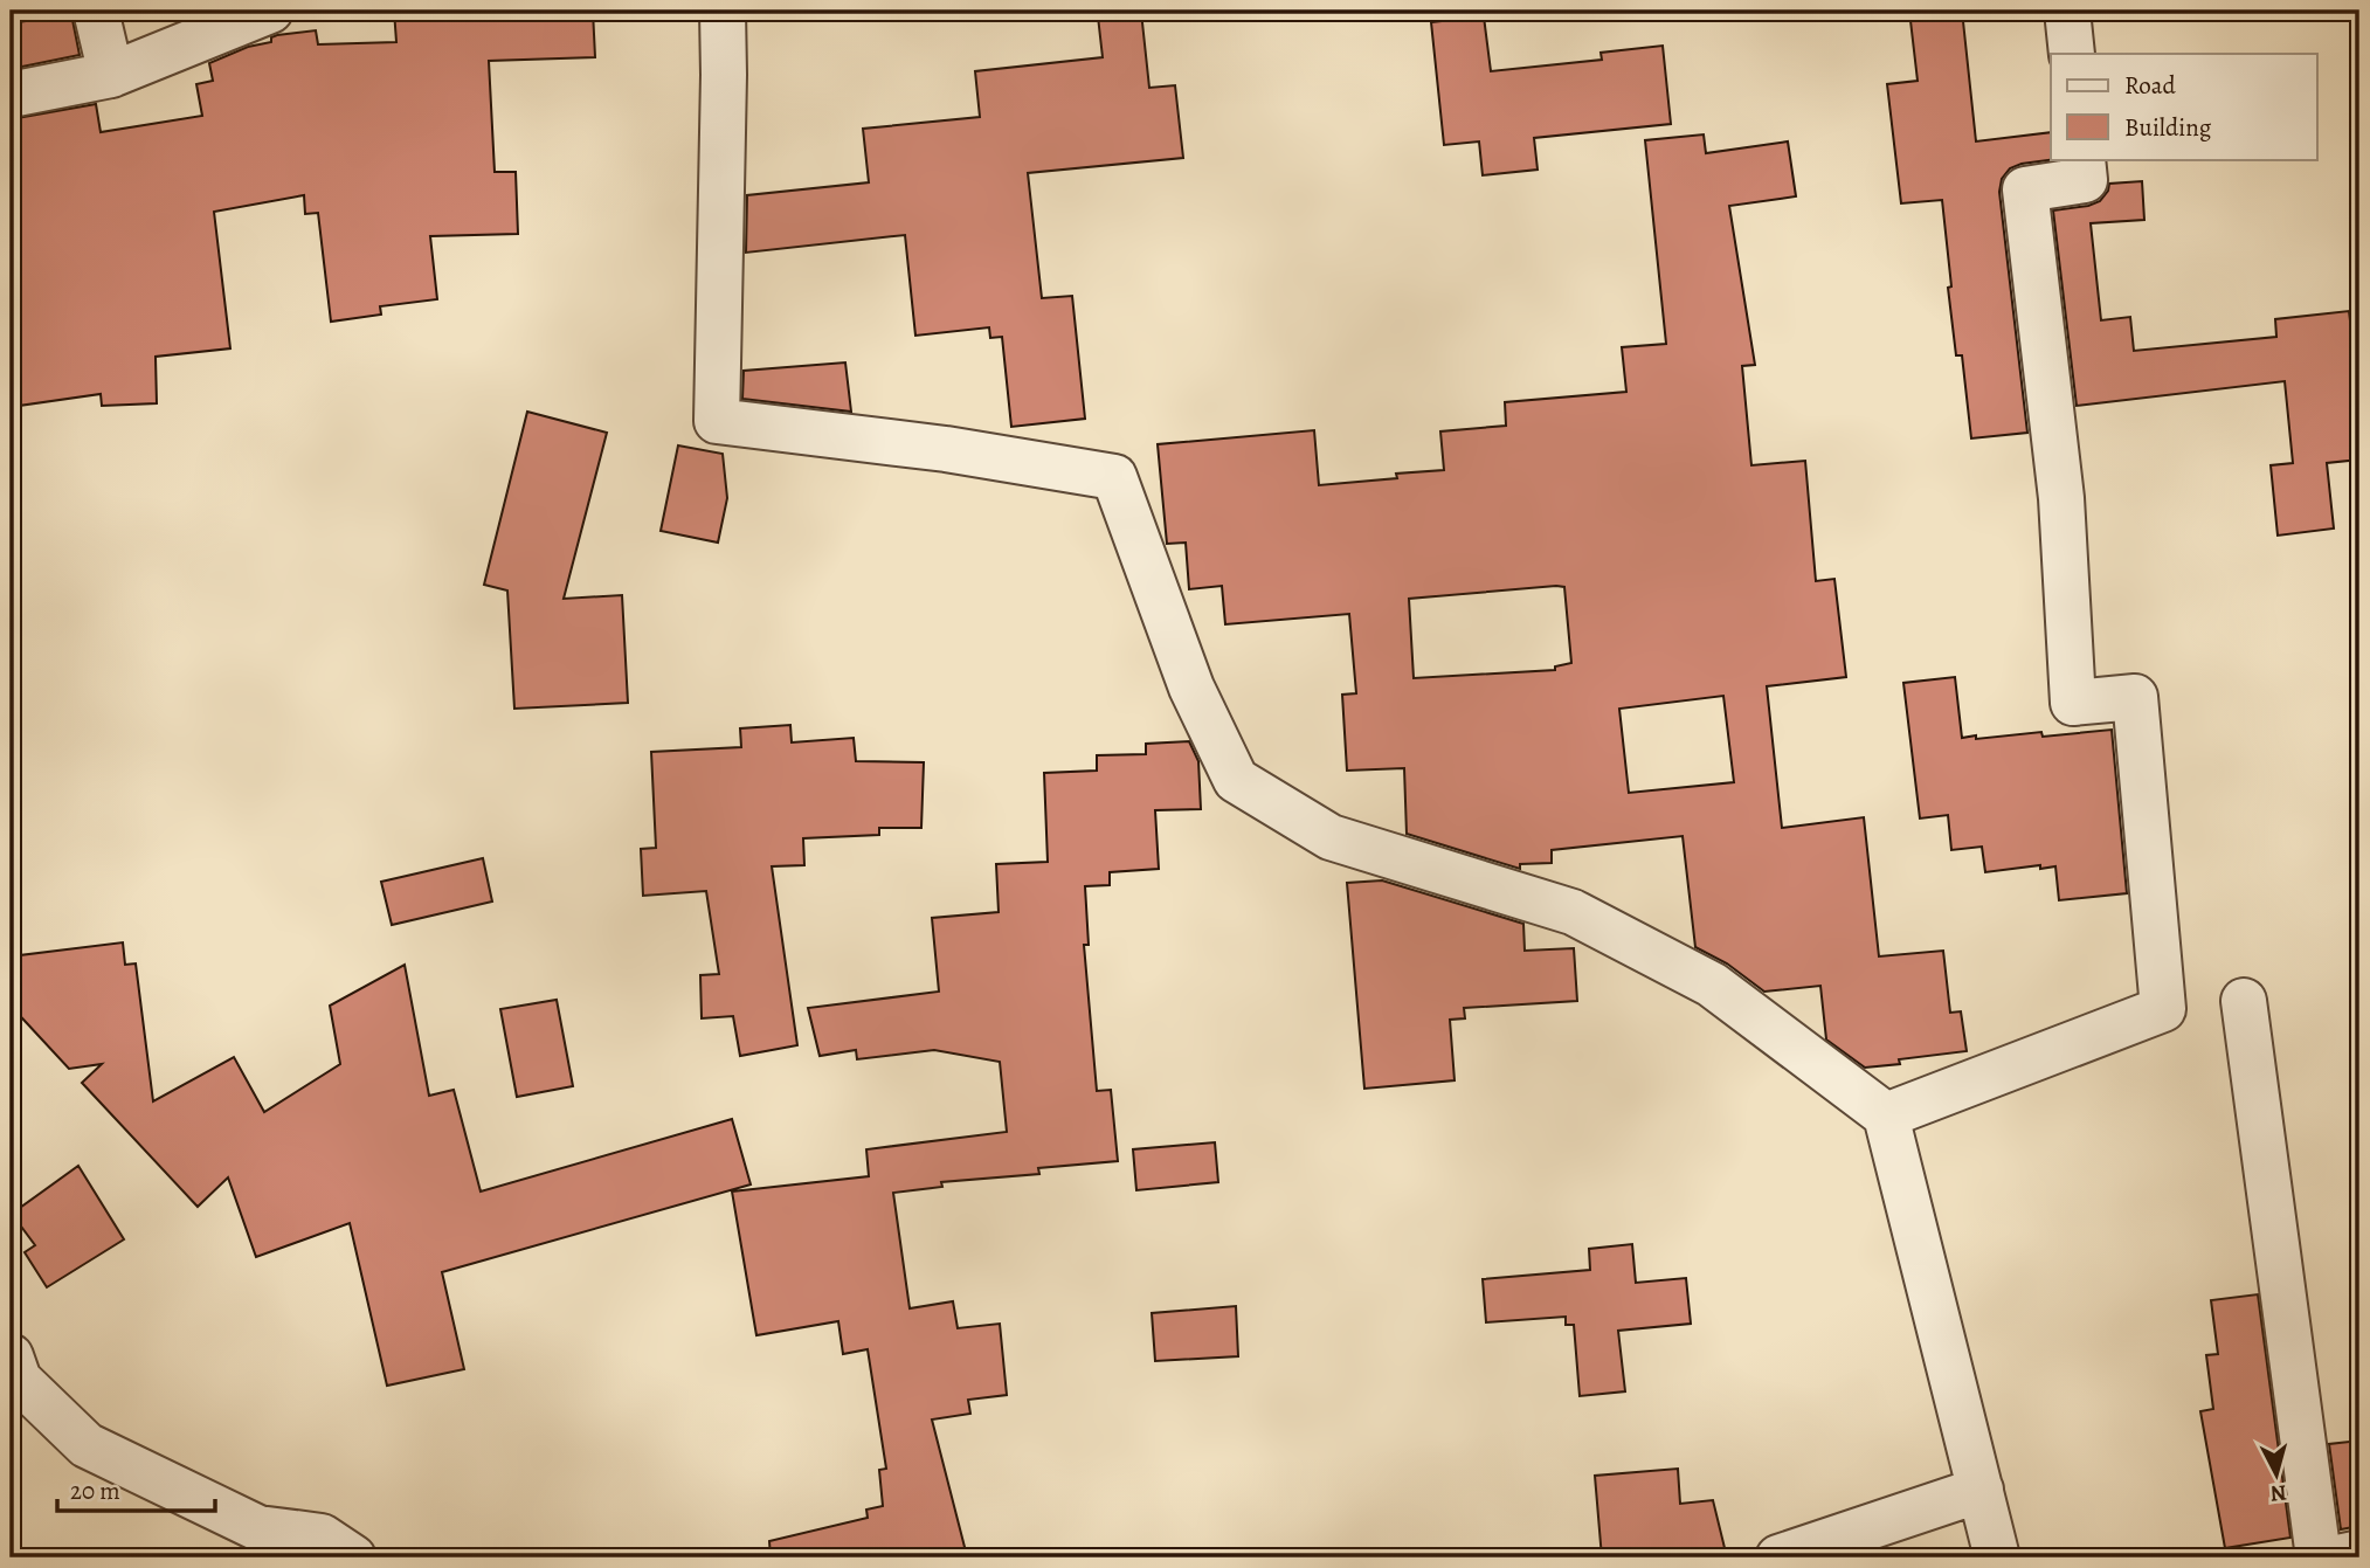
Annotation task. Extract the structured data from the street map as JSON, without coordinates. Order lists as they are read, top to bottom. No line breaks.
{"legend":["Road","Building"],"scale_bar":"20 m","north":"bottom"}
